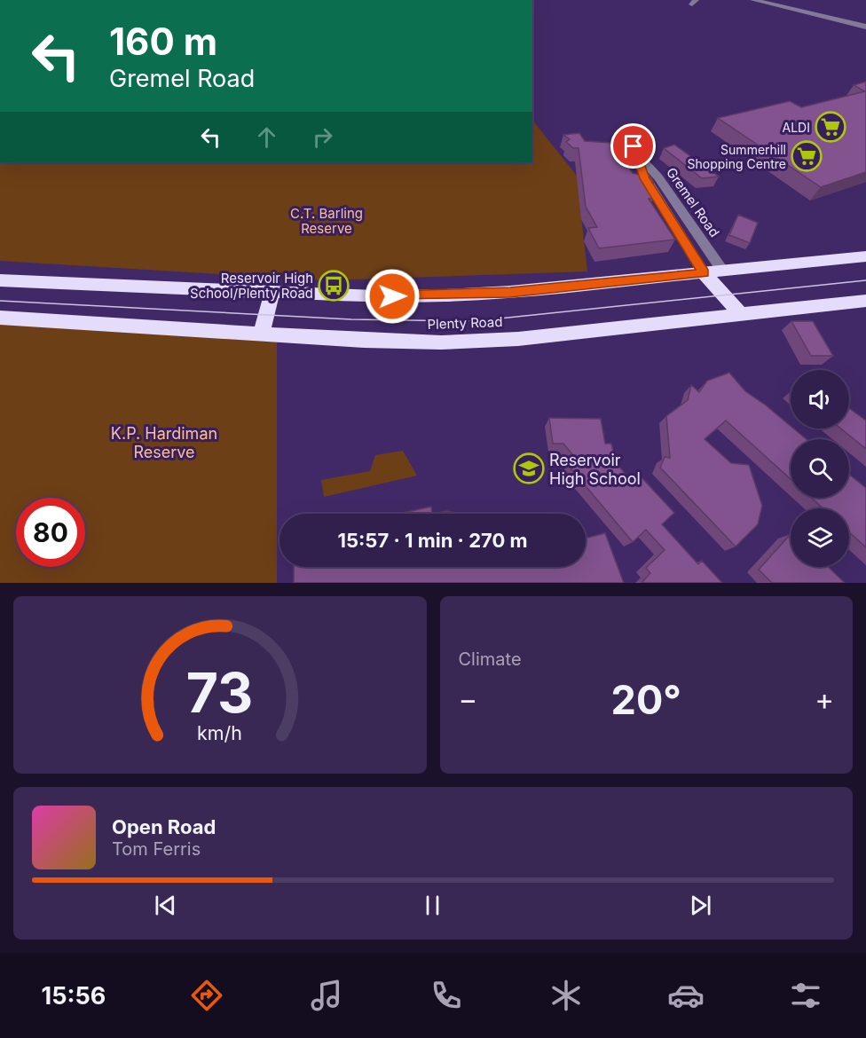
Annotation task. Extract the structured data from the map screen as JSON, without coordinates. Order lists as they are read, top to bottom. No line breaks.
{"streets":{"highway":["Plenty Road"],"street":["Gremel Road"]},"parks":["C.T. Barling Reserve","K.P. Hardiman Reserve"],"places":{"supermarket":["ALDI","Summerhill Shopping Centre"],"bus stop":["Reservoir High School/Plenty Road"],"school or university":["Reservoir High School"]},"page":{"turn":["160 m","Gremel Road"],"limit":"80","trip":"15:57 · 1 min · 270 m","tile":"Climate","heat":["−","20°","+"],"song":["Open Road","Tom Ferris"],"tabs":"15:56","gauge":["73","km/h"]}}
